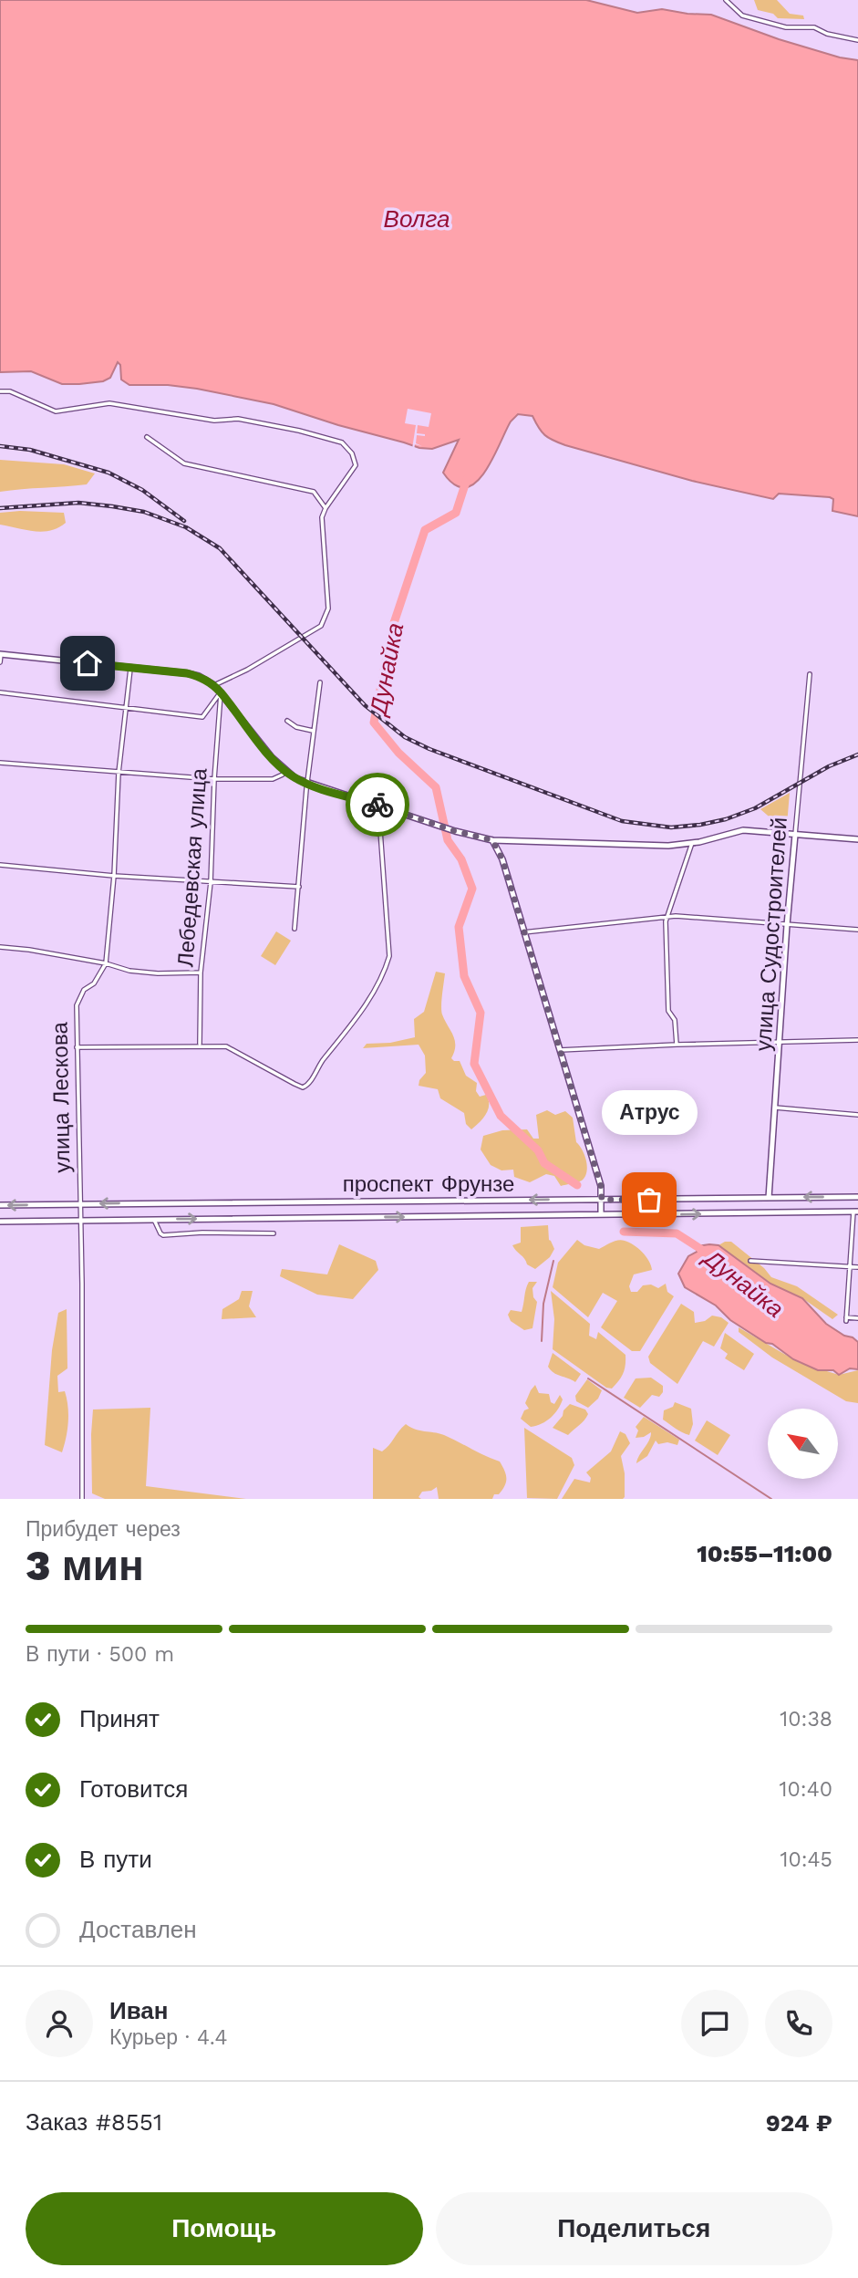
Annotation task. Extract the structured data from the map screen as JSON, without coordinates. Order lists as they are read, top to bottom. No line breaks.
{"streets":{"main road":["улица Судостроителей","проспект Фрунзе"],"street":["Лебедевская улица","улица Лескова"]},"crossings":[["улица Судостроителей","проспект Фрунзе"],["улица Лескова","проспект Фрунзе"]],"water":["Волга","Дунайка"],"places":["Атрус"],"north":"top left","page":{"bubble":"Атрус","heading":["3 мин","Прибудет через","10:55–11:00"],"panel":["Иван","Курьер · 4.4","Заказ #8551","924 ₽"],"bar":"В пути · 500 m","list":[["Принят","10:38"],["Готовится","10:40"],["В пути","10:45"],"Доставлен"],"buttons":["Помощь","Поделиться"]}}
